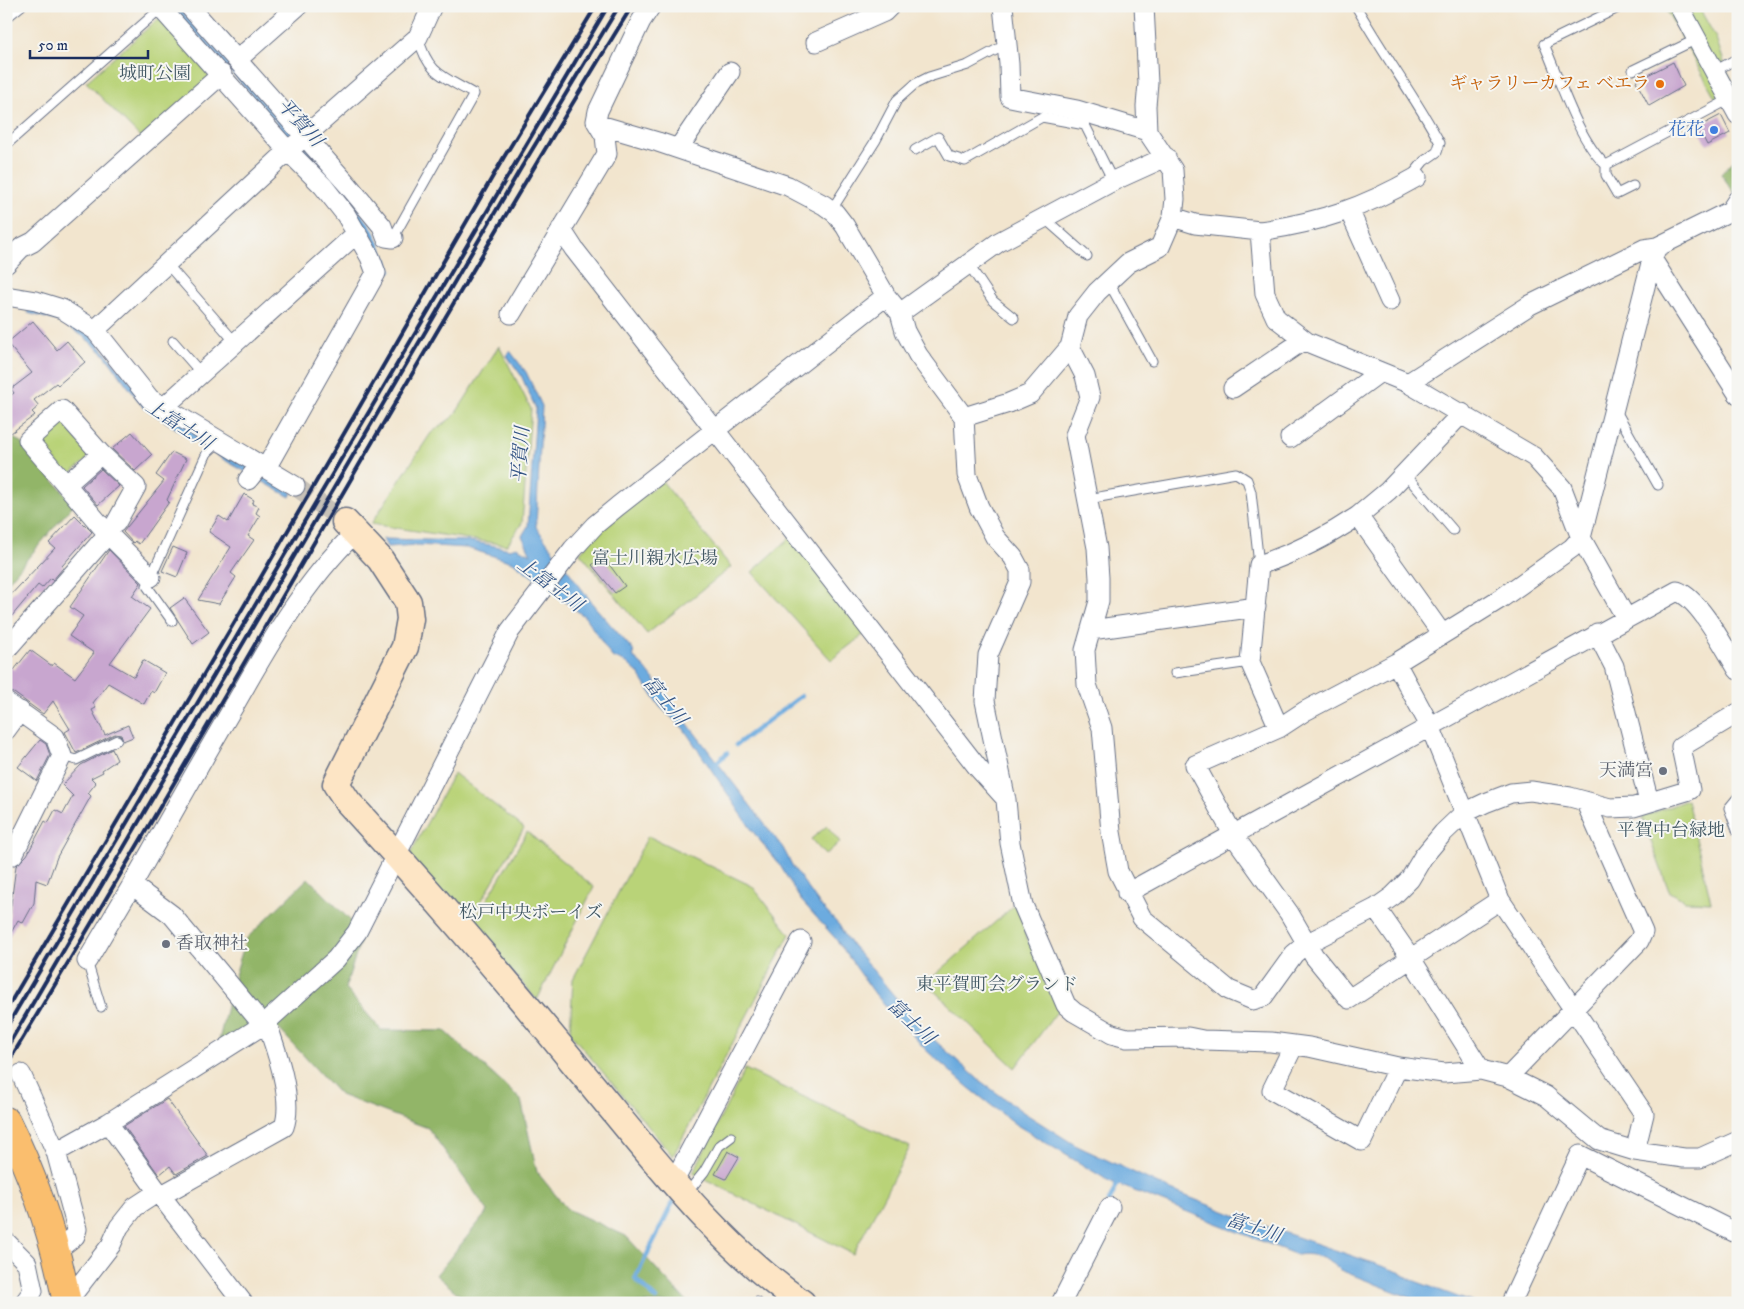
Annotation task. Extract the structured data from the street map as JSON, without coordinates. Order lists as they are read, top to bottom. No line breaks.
{"water":["平賀川","上富士川","富士川"],"parks":["城町公園","富士川親水広場","平賀中台緑地","松戸中央ボーイズ","東平賀町会グランド"],"places":["ギャラリーカフェ ベエラ","花花","天満宮","香取神社"],"scale_bar":"50 m"}
